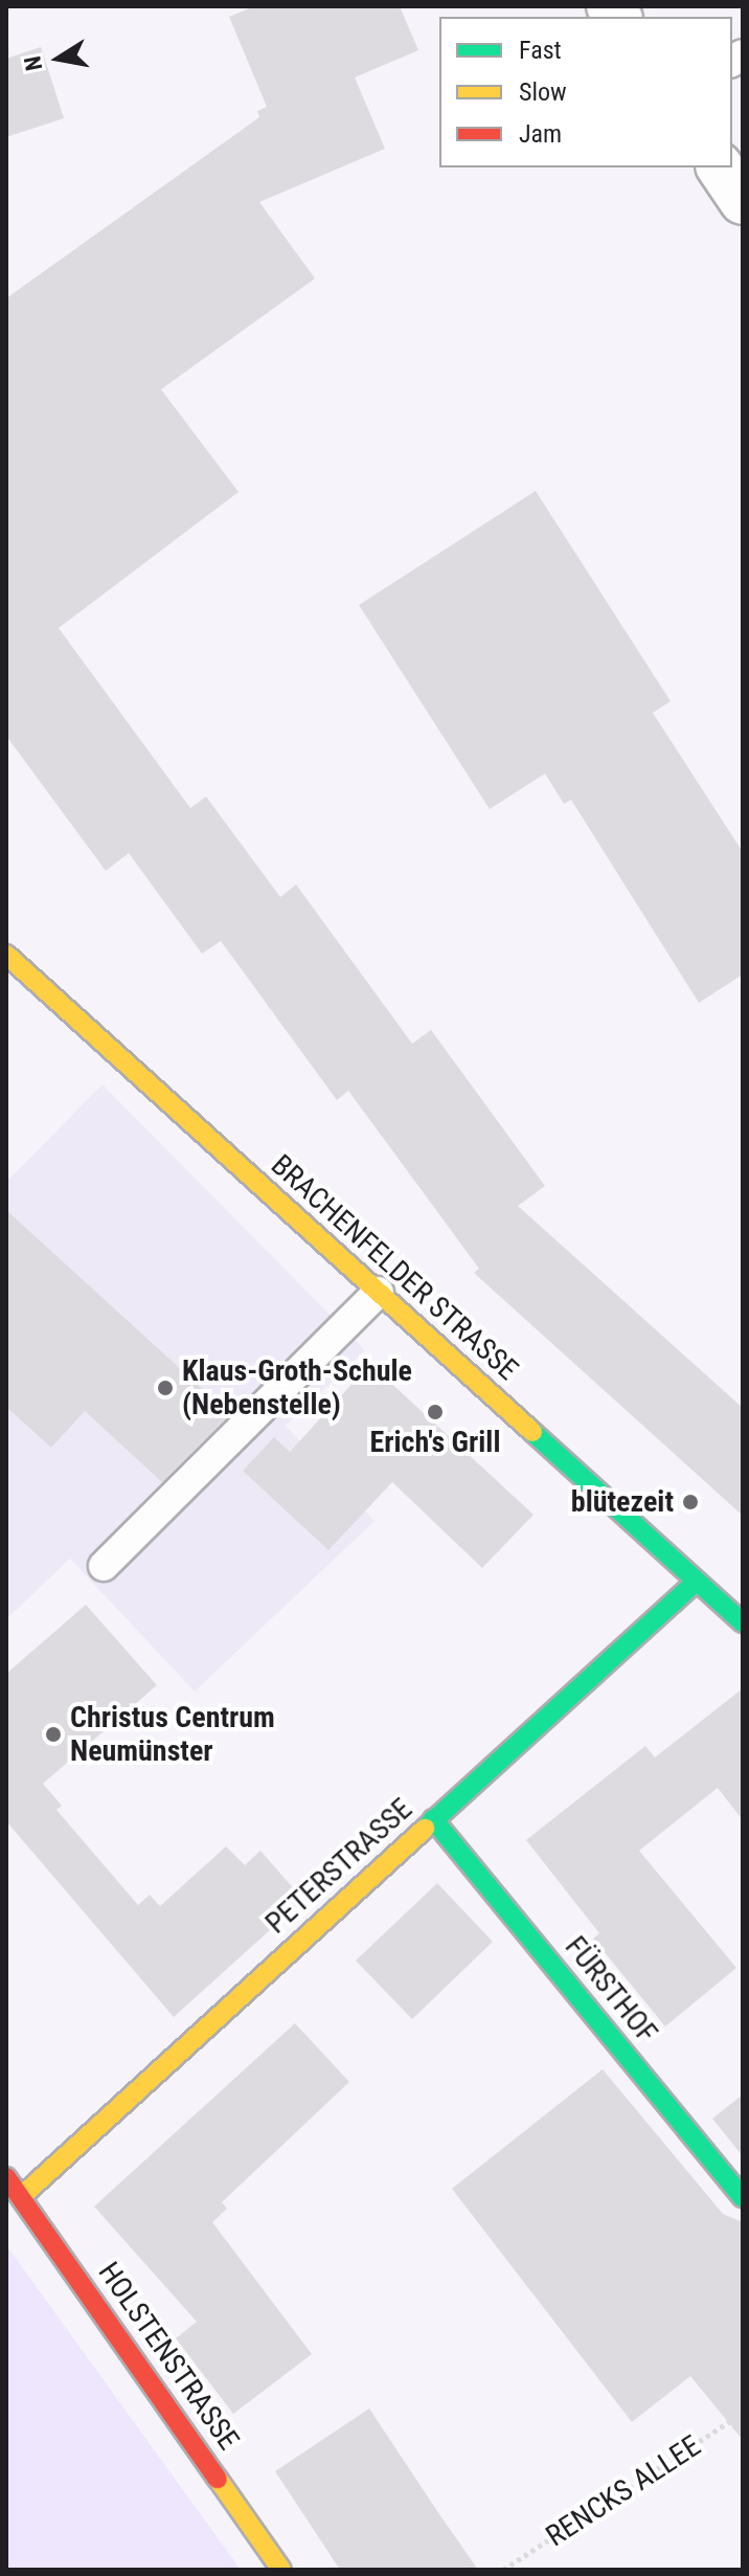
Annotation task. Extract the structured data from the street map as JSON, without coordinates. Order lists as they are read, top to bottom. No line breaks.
{"streets":{"street":["BRACHENFELDER STRASSE","PETERSTRASSE","FÜRSTHOF","HOLSTENSTRASSE"],"path":["RENCKS ALLEE"]},"crossings":[["BRACHENFELDER STRASSE","PETERSTRASSE"],["PETERSTRASSE","FÜRSTHOF"],["PETERSTRASSE","HOLSTENSTRASSE"]],"places":["Klaus-Groth-Schule (Nebenstelle)","Erich's Grill","blütezeit","Christus Centrum Neumünster"],"legend":["Fast","Slow","Jam"],"north":"left"}
